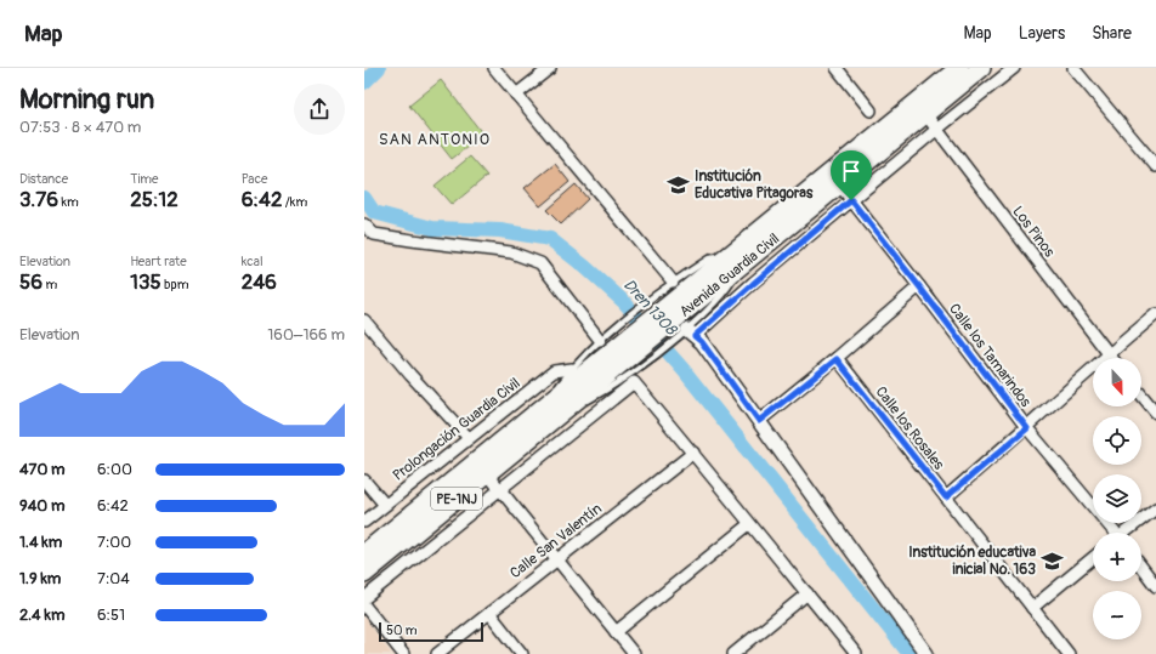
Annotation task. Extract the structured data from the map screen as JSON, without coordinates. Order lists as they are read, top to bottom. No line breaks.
{"streets":{"highway":["Avenida Guardia Civil","PE-1NJ"],"street":["Los Pinos","Calle los Tamarindos","Calle los Rosales","Prolongación Guardia Civil","Calle San Valentín"]},"crossings":[["Los Pinos","Avenida Guardia Civil"],["Avenida Guardia Civil","Calle los Tamarindos"]],"districts":["SAN ANTONIO"],"water":["Dren 1308"],"places":{"school or university":["Institución Educativa Pitagoras","Institución educativa inicial No. 163"]},"scale_bar":"50 m","north":"bottom","page":{"header":"Map","nav":["Map","Layers","Share"],"heading":["Morning run","07:53 · 8 × 470 m"],"stats":[["Distance","3.76 km"],["Time","25:12"],["Pace","6:42 /km"],["Elevation","56 m"],["Heart rate","135 bpm"],["kcal","246"]],"chart":["Elevation","160–166 m"],"map_buttons":["+","−"],"list":[{"name":"470 m","note":"6:00"},{"name":"940 m","note":"6:42"},{"name":"1.4 km","note":"7:00"},{"name":"1.9 km","note":"7:04"},{"name":"2.4 km","note":"6:51"}],"scale":"50 m"}}
